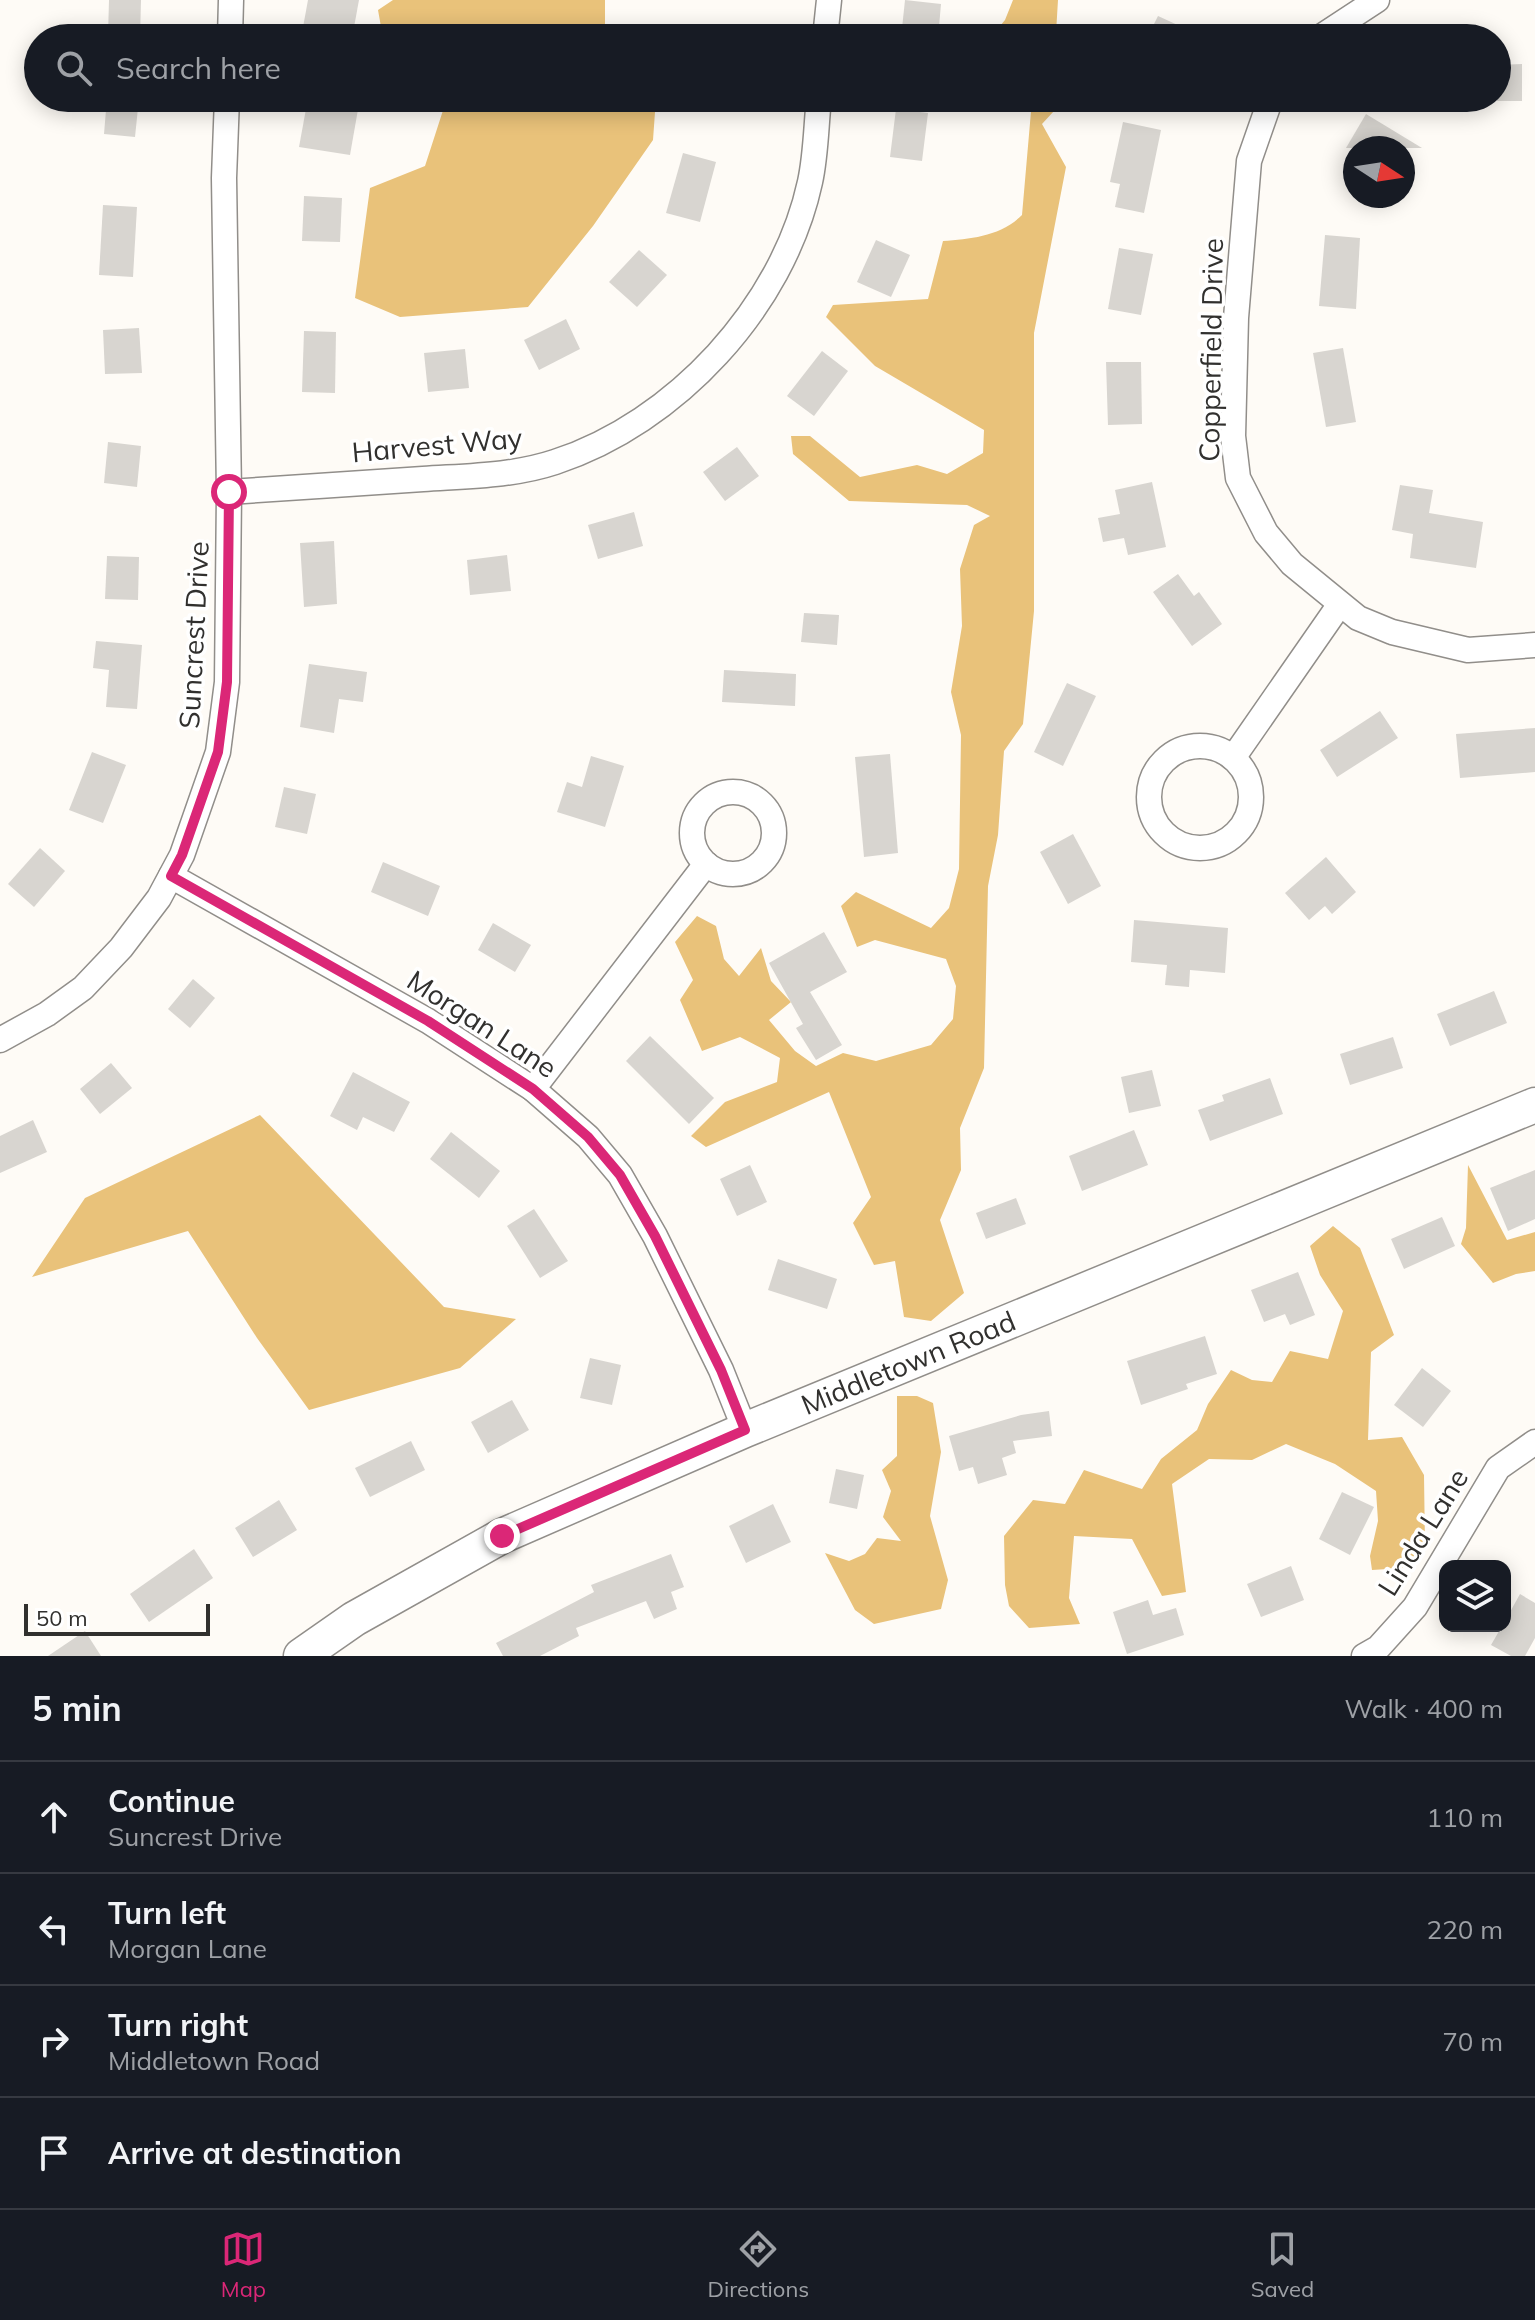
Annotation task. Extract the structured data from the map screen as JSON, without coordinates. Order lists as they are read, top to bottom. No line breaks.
{"streets":{"street":["Copperfield Drive","Harvest Way","Suncrest Drive","Morgan Lane","Middletown Road","Linda Lane"]},"crossings":[["Harvest Way","Suncrest Drive"],["Suncrest Drive","Morgan Lane"],["Morgan Lane","Middletown Road"]],"scale_bar":"50 m","north":"right","page":{"search":"Search here","scale":"50 m","heading":["5 min","Walk · 400 m"],"list":[["Continue","Suncrest Drive","110 m"],["Turn left","Morgan Lane","220 m"],["Turn right","Middletown Road","70 m"],"Arrive at destination"],"nav":["Map","Directions","Saved"]}}
